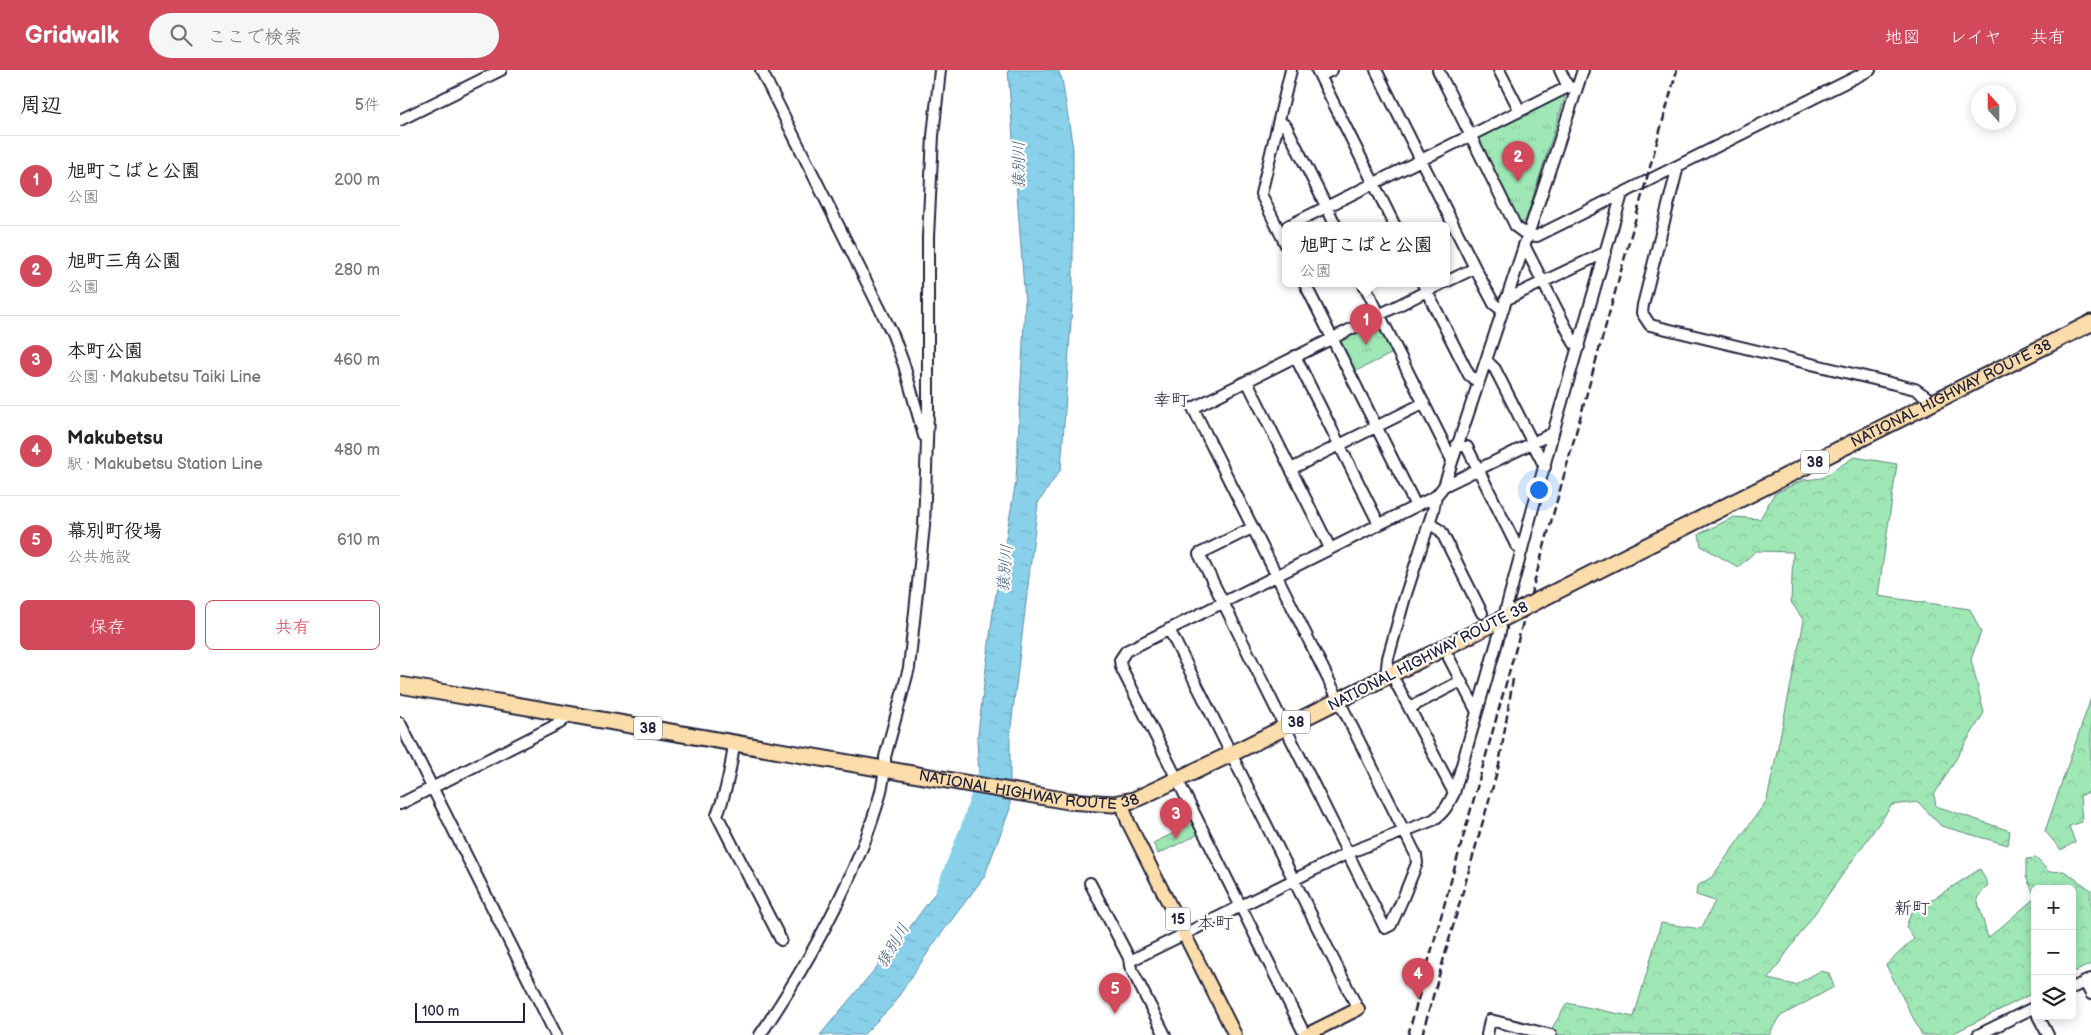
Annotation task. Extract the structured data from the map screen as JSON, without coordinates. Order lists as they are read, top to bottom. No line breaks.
{"streets":{"highway":["NATIONAL HIGHWAY ROUTE 38","38"],"main road":["15"]},"crossings":[["NATIONAL HIGHWAY ROUTE 38","15"]],"districts":["幸町","新町","本町"],"water":["猿別川"],"scale_bar":"100 m","north":"top","page":{"header":"Gridwalk","search":"ここで検索","nav":["地図","レイヤ","共有"],"heading":["周辺","5件"],"list":[{"mark":"1","name":"旭町こばと公園","note":"公園","value":"200 m"},{"mark":"2","name":"旭町三角公園","note":"公園","value":"280 m"},{"mark":"3","name":"本町公園","note":"公園 · Makubetsu Taiki Line","value":"460 m"},{"mark":"4","name":"Makubetsu","note":"駅 · Makubetsu Station Line","value":"480 m"},{"mark":"5","name":"幕別町役場","note":"公共施設","value":"610 m"}],"pins":["2","1","3","4","5"],"popup":["旭町こばと公園","公園"],"buttons":["保存","共有"],"map_buttons":["+","−"],"scale":"100 m"}}
